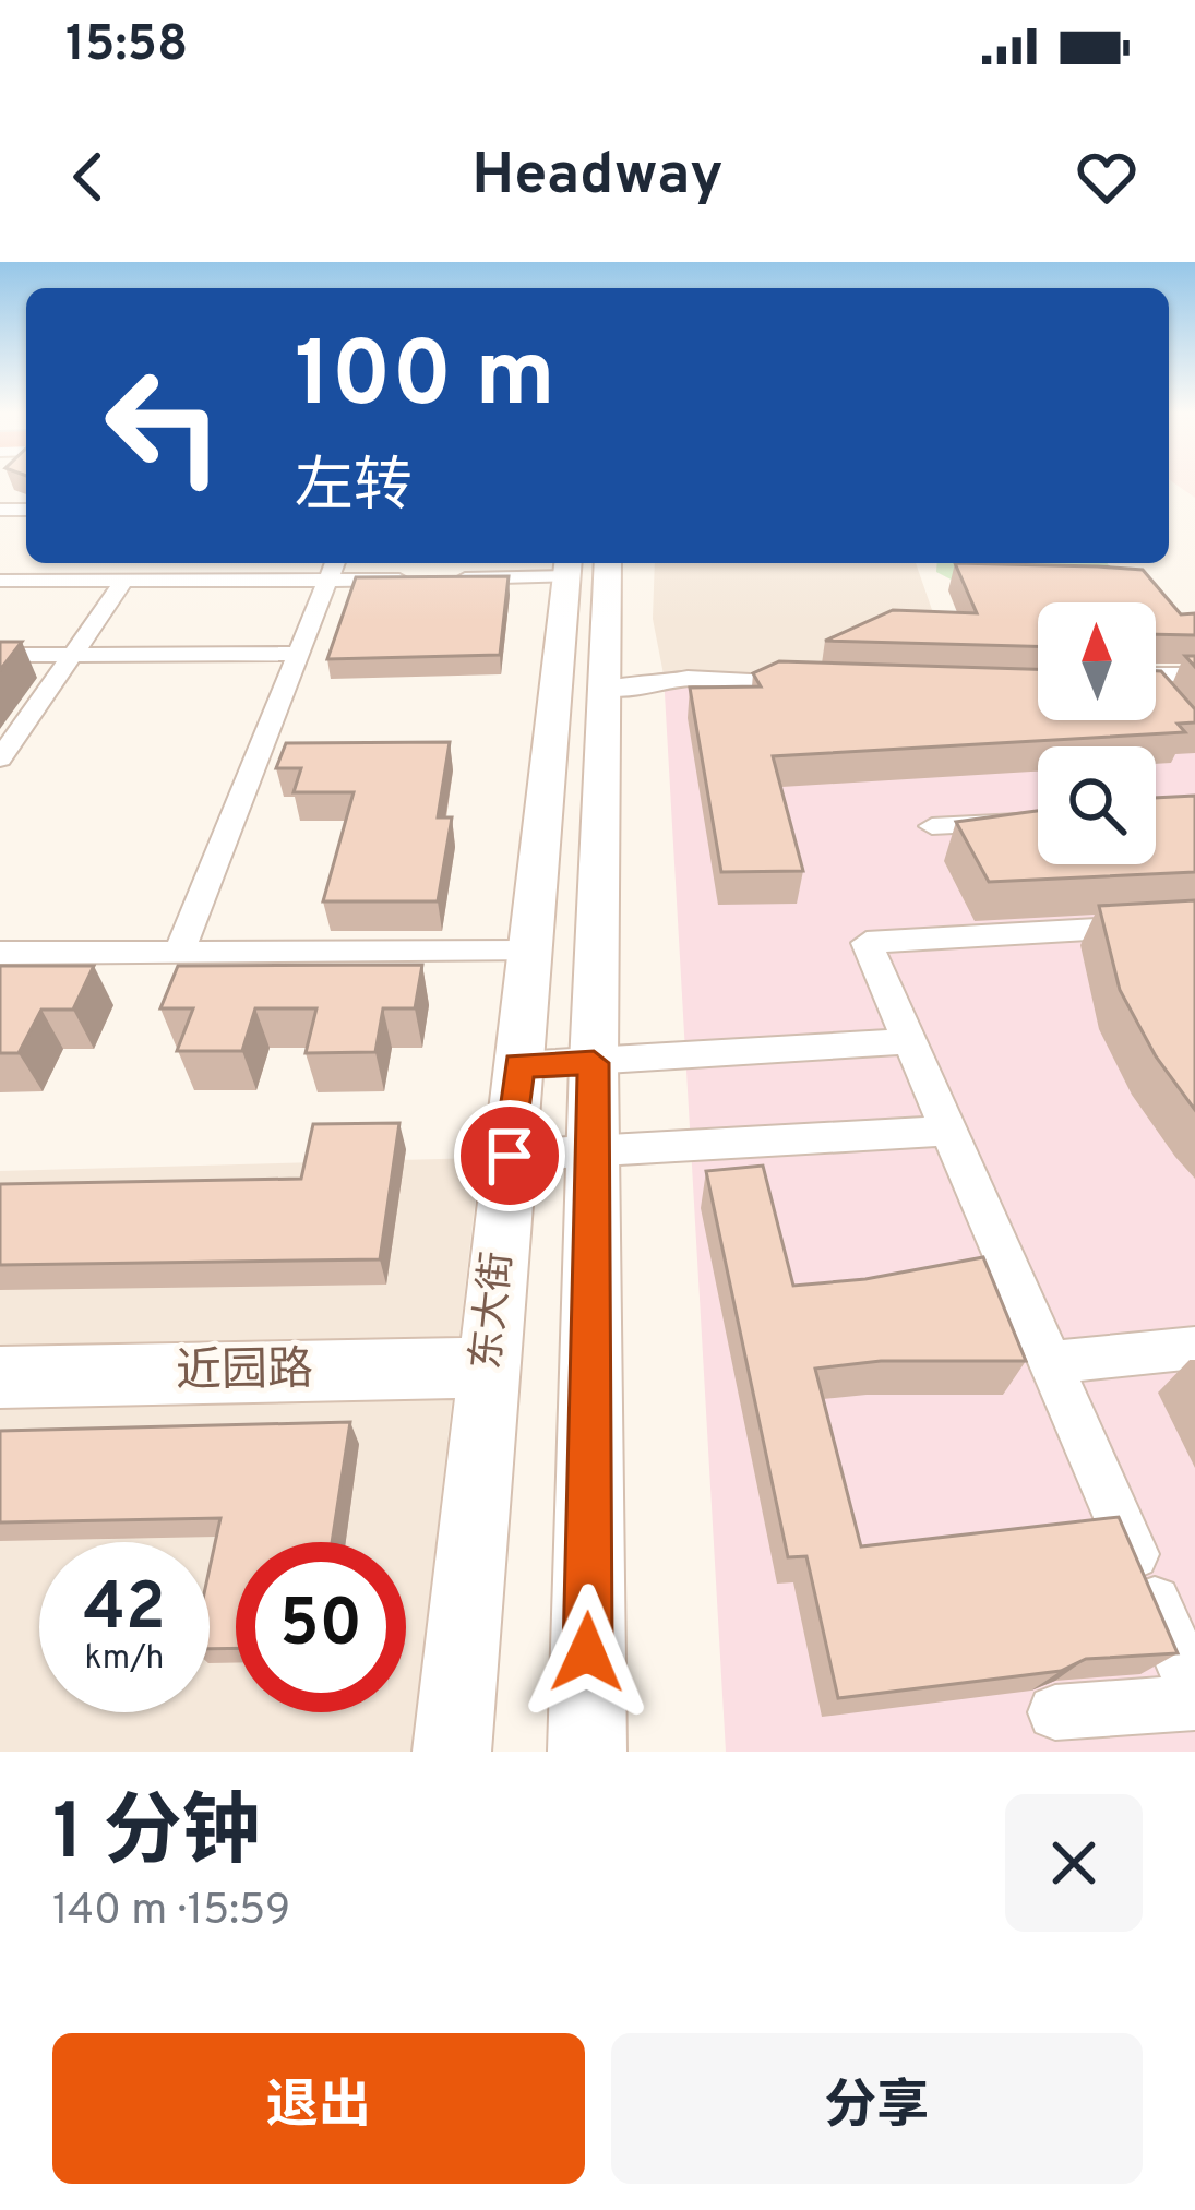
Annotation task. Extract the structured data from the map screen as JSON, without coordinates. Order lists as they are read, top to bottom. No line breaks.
{"streets":{"main road":["东大街","近园路"]},"crossings":[["东大街","近园路"]],"north":"top","page":{"status":"15:58","header":"Headway","turn":["100 m","左转"],"speed":"42 km/h","limit":"50","heading":["1 分钟","140 m · 15:59"],"buttons":["退出","分享"]}}
